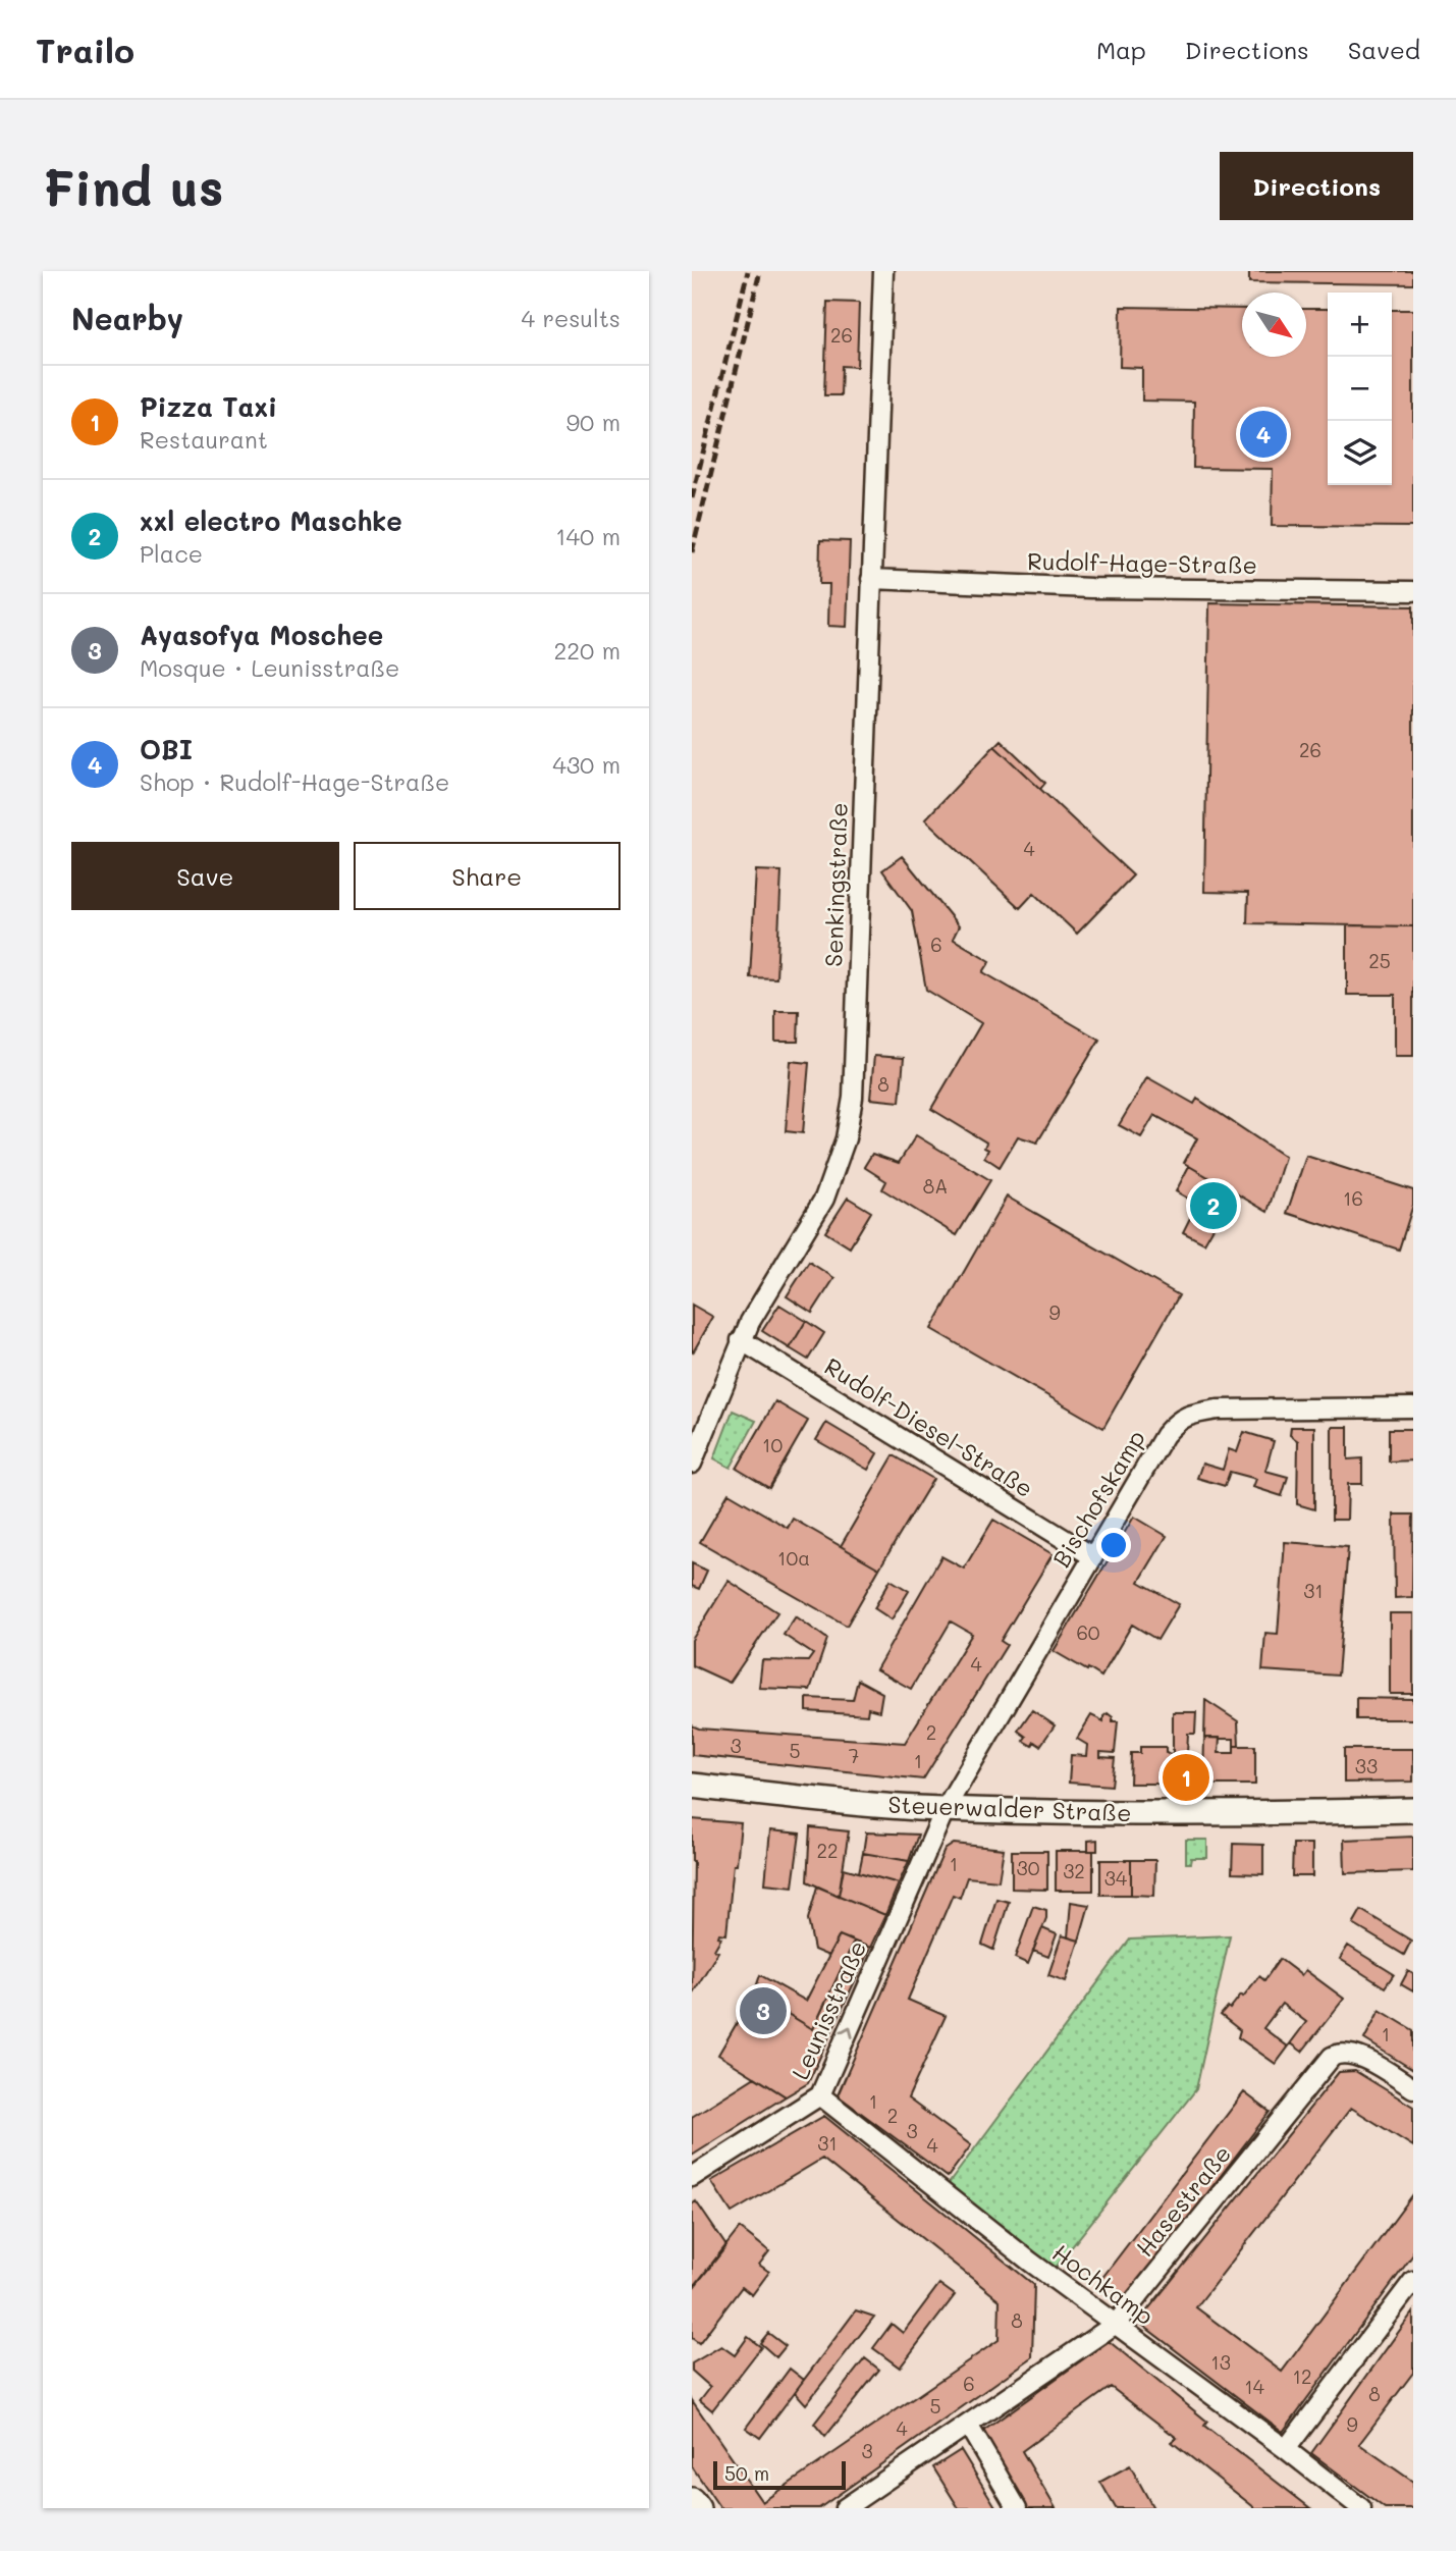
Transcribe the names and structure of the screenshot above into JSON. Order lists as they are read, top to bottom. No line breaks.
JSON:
{"streets":{"street":["Rudolf-Hage-Straße","Senkingstraße","Rudolf-Diesel-Straße","Bischofskamp","Steuerwalder Straße","Leunisstraße","Hasestraße","Hochkamp"]},"crossings":[["Rudolf-Hage-Straße","Senkingstraße"],["Senkingstraße","Rudolf-Diesel-Straße"],["Rudolf-Diesel-Straße","Bischofskamp"],["Bischofskamp","Steuerwalder Straße"],["Bischofskamp","Leunisstraße"],["Steuerwalder Straße","Leunisstraße"],["Leunisstraße","Hochkamp"],["Hasestraße","Hochkamp"]],"one_way":["Leunisstraße"],"house_numbers":["26","26","4","6","25","8","8A","16","9","10","10a","31","60","4","2","3","5","7","1","33","22","1","30","32","34","1","1","2","3","31","4","8","13","12","6","14","8","5","9","4","3"],"scale_bar":"50 m","north":"bottom right","page":{"header":"Trailo","nav":["Map","Directions","Saved"],"buttons":["Directions",["Save","Share"]],"title":"Find us","heading":["Nearby","4 results"],"map_buttons":["+","−"],"list":[{"mark":"1","name":"Pizza Taxi","note":"Restaurant","value":"90 m"},{"mark":"2","name":"xxl electro Maschke","note":"Place","value":"140 m"},{"mark":"3","name":"Ayasofya Moschee","note":"Mosque · Leunisstraße","value":"220 m"},{"mark":"4","name":"OBI","note":"Shop · Rudolf-Hage-Straße","value":"430 m"}],"pins":["4","2","1","3"],"scale":"50 m"}}
